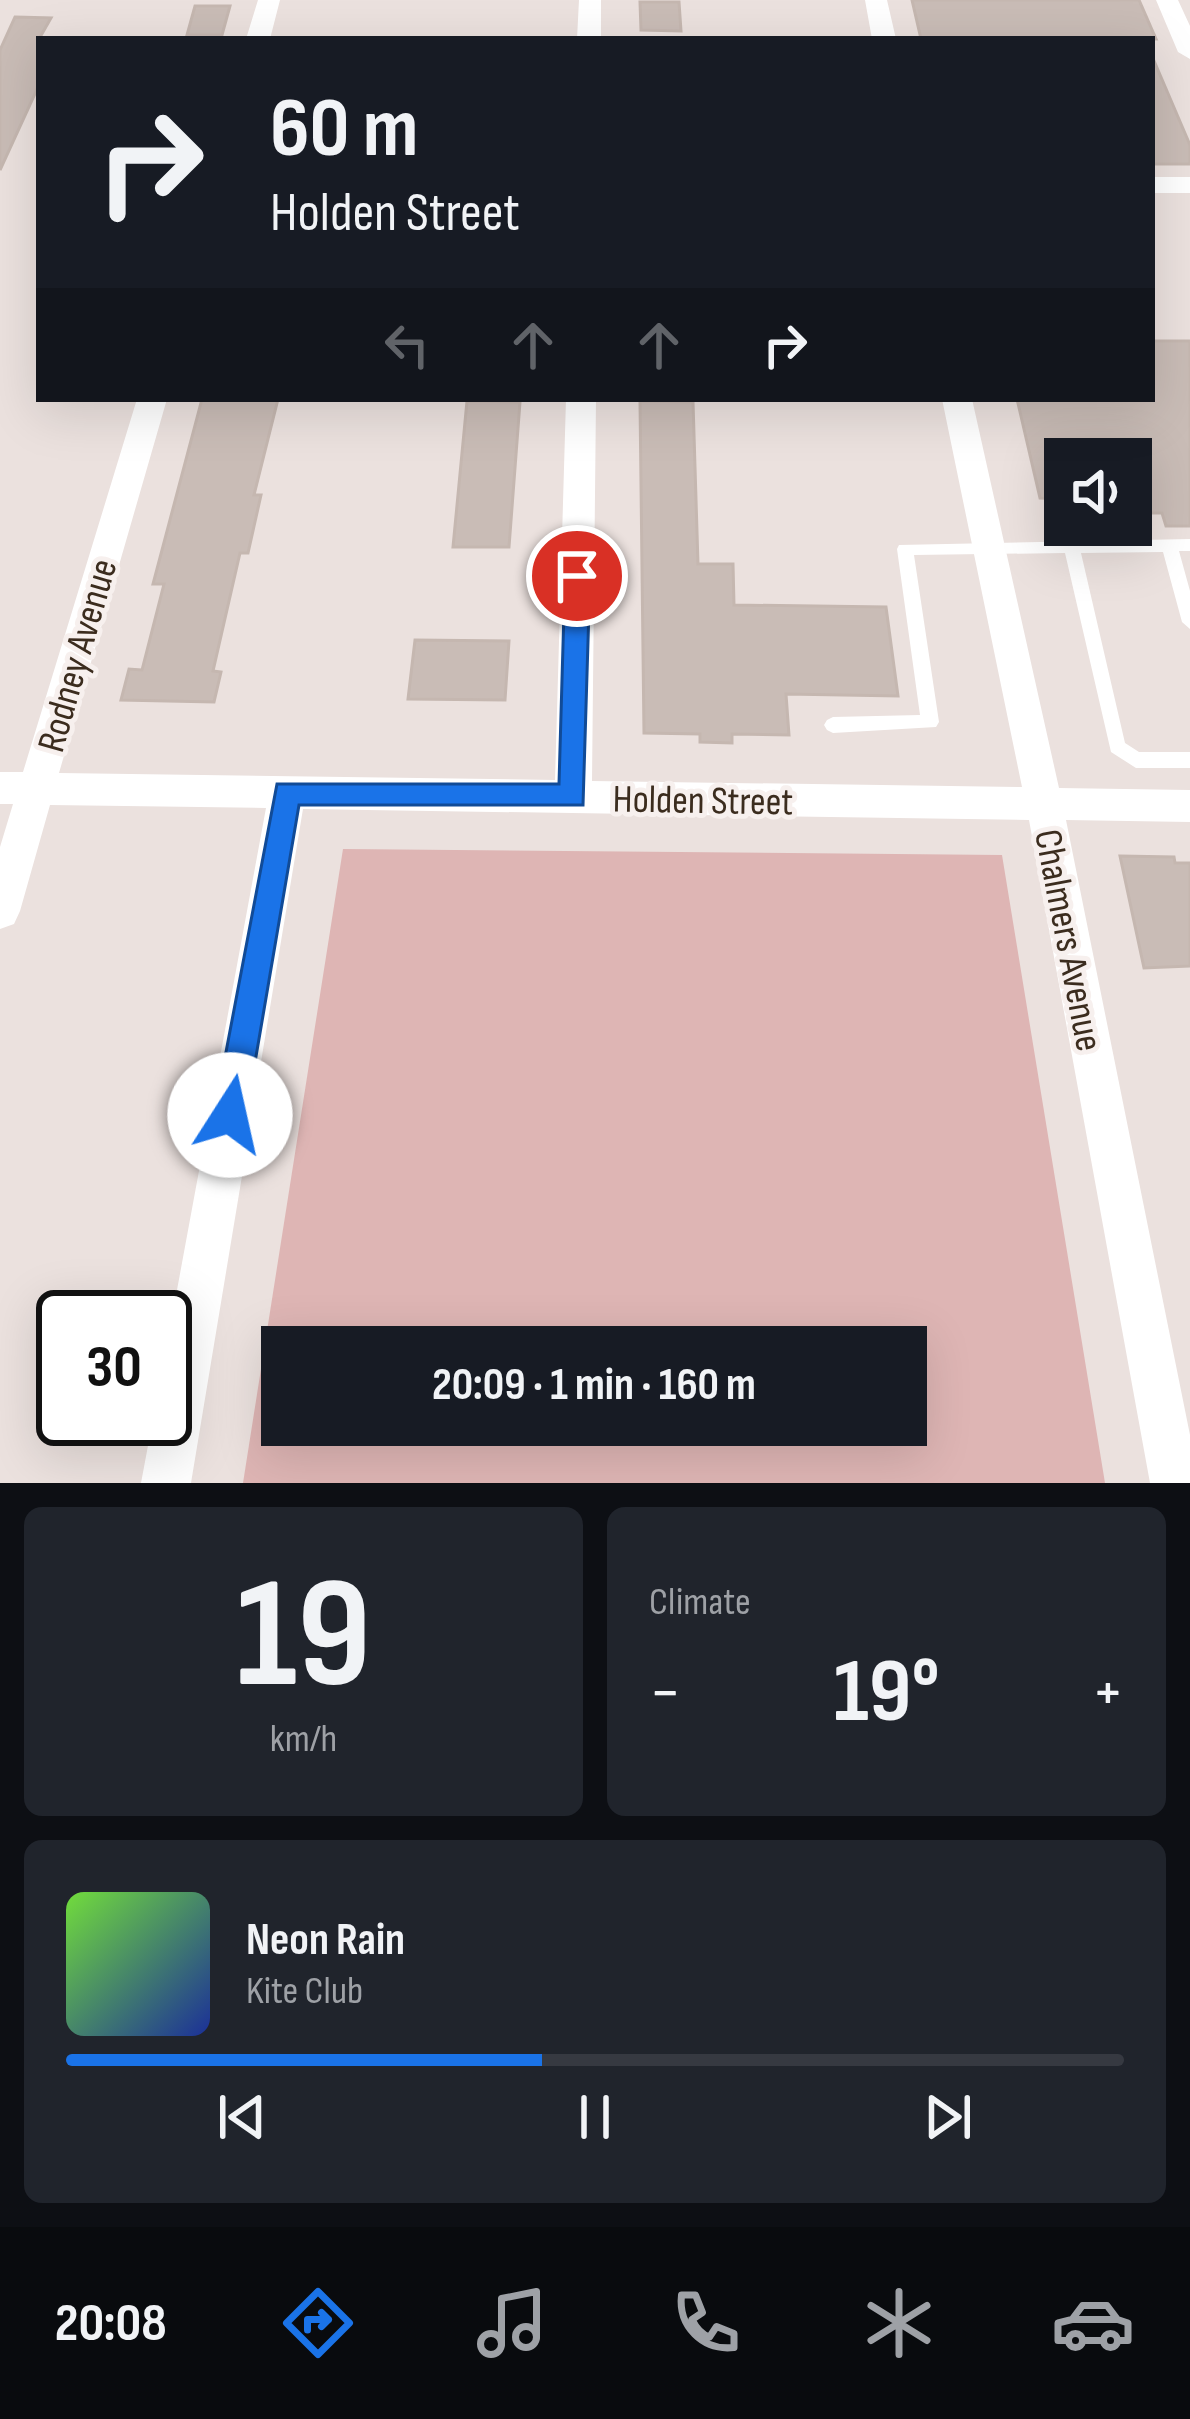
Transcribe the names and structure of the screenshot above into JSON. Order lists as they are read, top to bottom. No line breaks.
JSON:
{"streets":{"street":["Rodney Avenue","Holden Street","Chalmers Avenue"]},"crossings":[["Rodney Avenue","Holden Street"],["Holden Street","Chalmers Avenue"]],"page":{"turn":["60 m","Holden Street"],"limit":"30","trip":"20:09 · 1 min · 160 m","tile":[["19","km/h"],"Climate"],"heat":["−","19°","+"],"song":["Neon Rain","Kite Club"],"tabs":"20:08"}}
